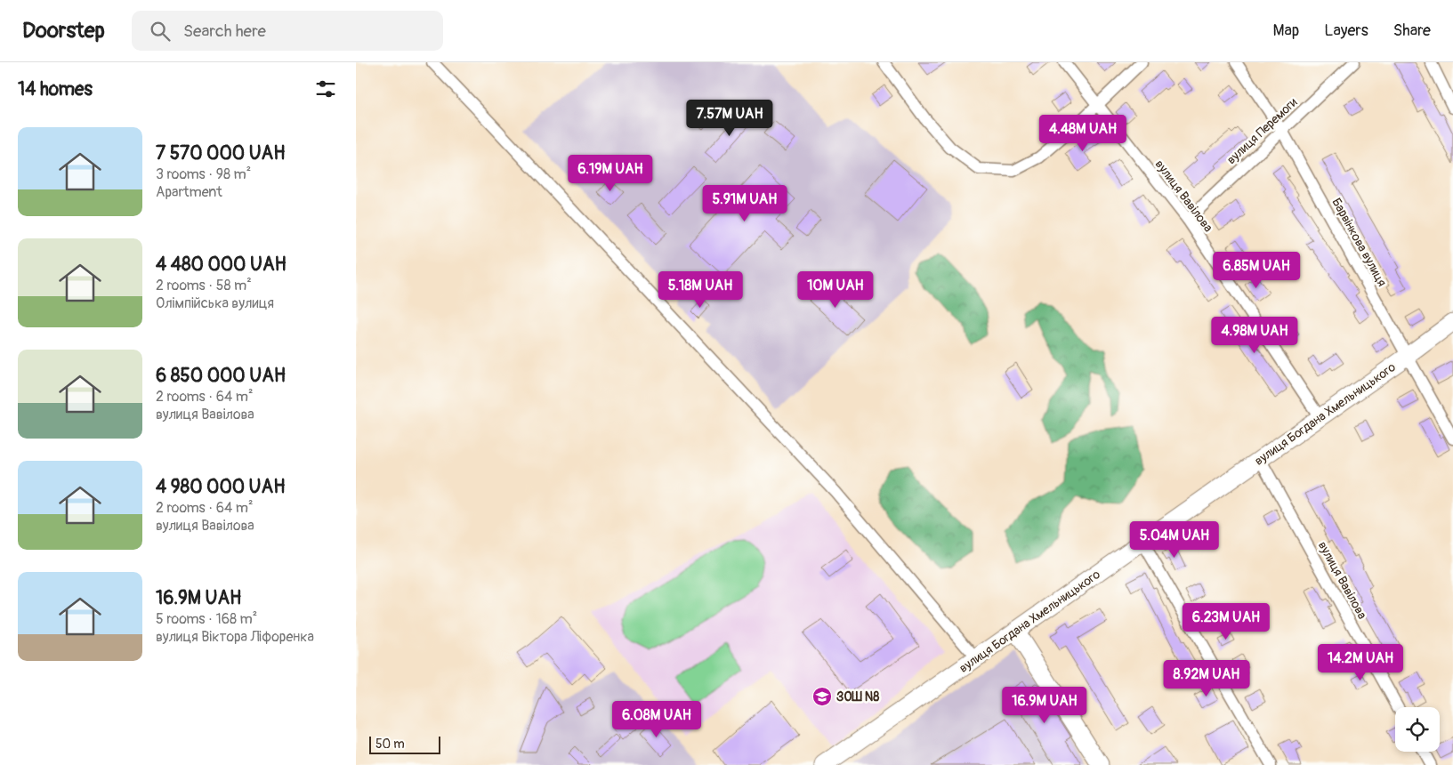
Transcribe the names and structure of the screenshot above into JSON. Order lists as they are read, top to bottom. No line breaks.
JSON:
{"streets":{"street":["вулиця Перемоги","вулиця Вавілова","Барвінкова вулиця","вулиця Богдана Хмельницького"]},"crossings":[["вулиця Перемоги","вулиця Вавілова"],["вулиця Перемоги","Барвінкова вулиця"],["вулиця Вавілова","вулиця Богдана Хмельницького"],["Барвінкова вулиця","вулиця Богдана Хмельницького"]],"places":{"school or university":["ЗОШ N8"]},"scale_bar":"50 m","page":{"header":"Doorstep","search":"Search here","nav":["Map","Layers","Share"],"heading":"14 homes","price":["7.57M UAH","4.48M UAH","6.19M UAH","5.91M UAH","6.85M UAH","5.18M UAH","10M UAH","4.98M UAH","5.04M UAH","6.23M UAH","14.2M UAH","8.92M UAH","16.9M UAH","6.08M UAH"],"list":[{"name":"7 570 000 UAH","note":"3 rooms · 98 m² · Apartment"},{"name":"4 480 000 UAH","note":"2 rooms · 58 m² · Олімпійська вулиця"},{"name":"6 850 000 UAH","note":"2 rooms · 64 m² · вулиця Вавілова"},{"name":"4 980 000 UAH","note":"2 rooms · 64 m² · вулиця Вавілова"},{"name":"16.9M UAH","note":"5 rooms · 168 m² · вулиця Віктора Ліфоренка"}],"scale":"50 m"}}
